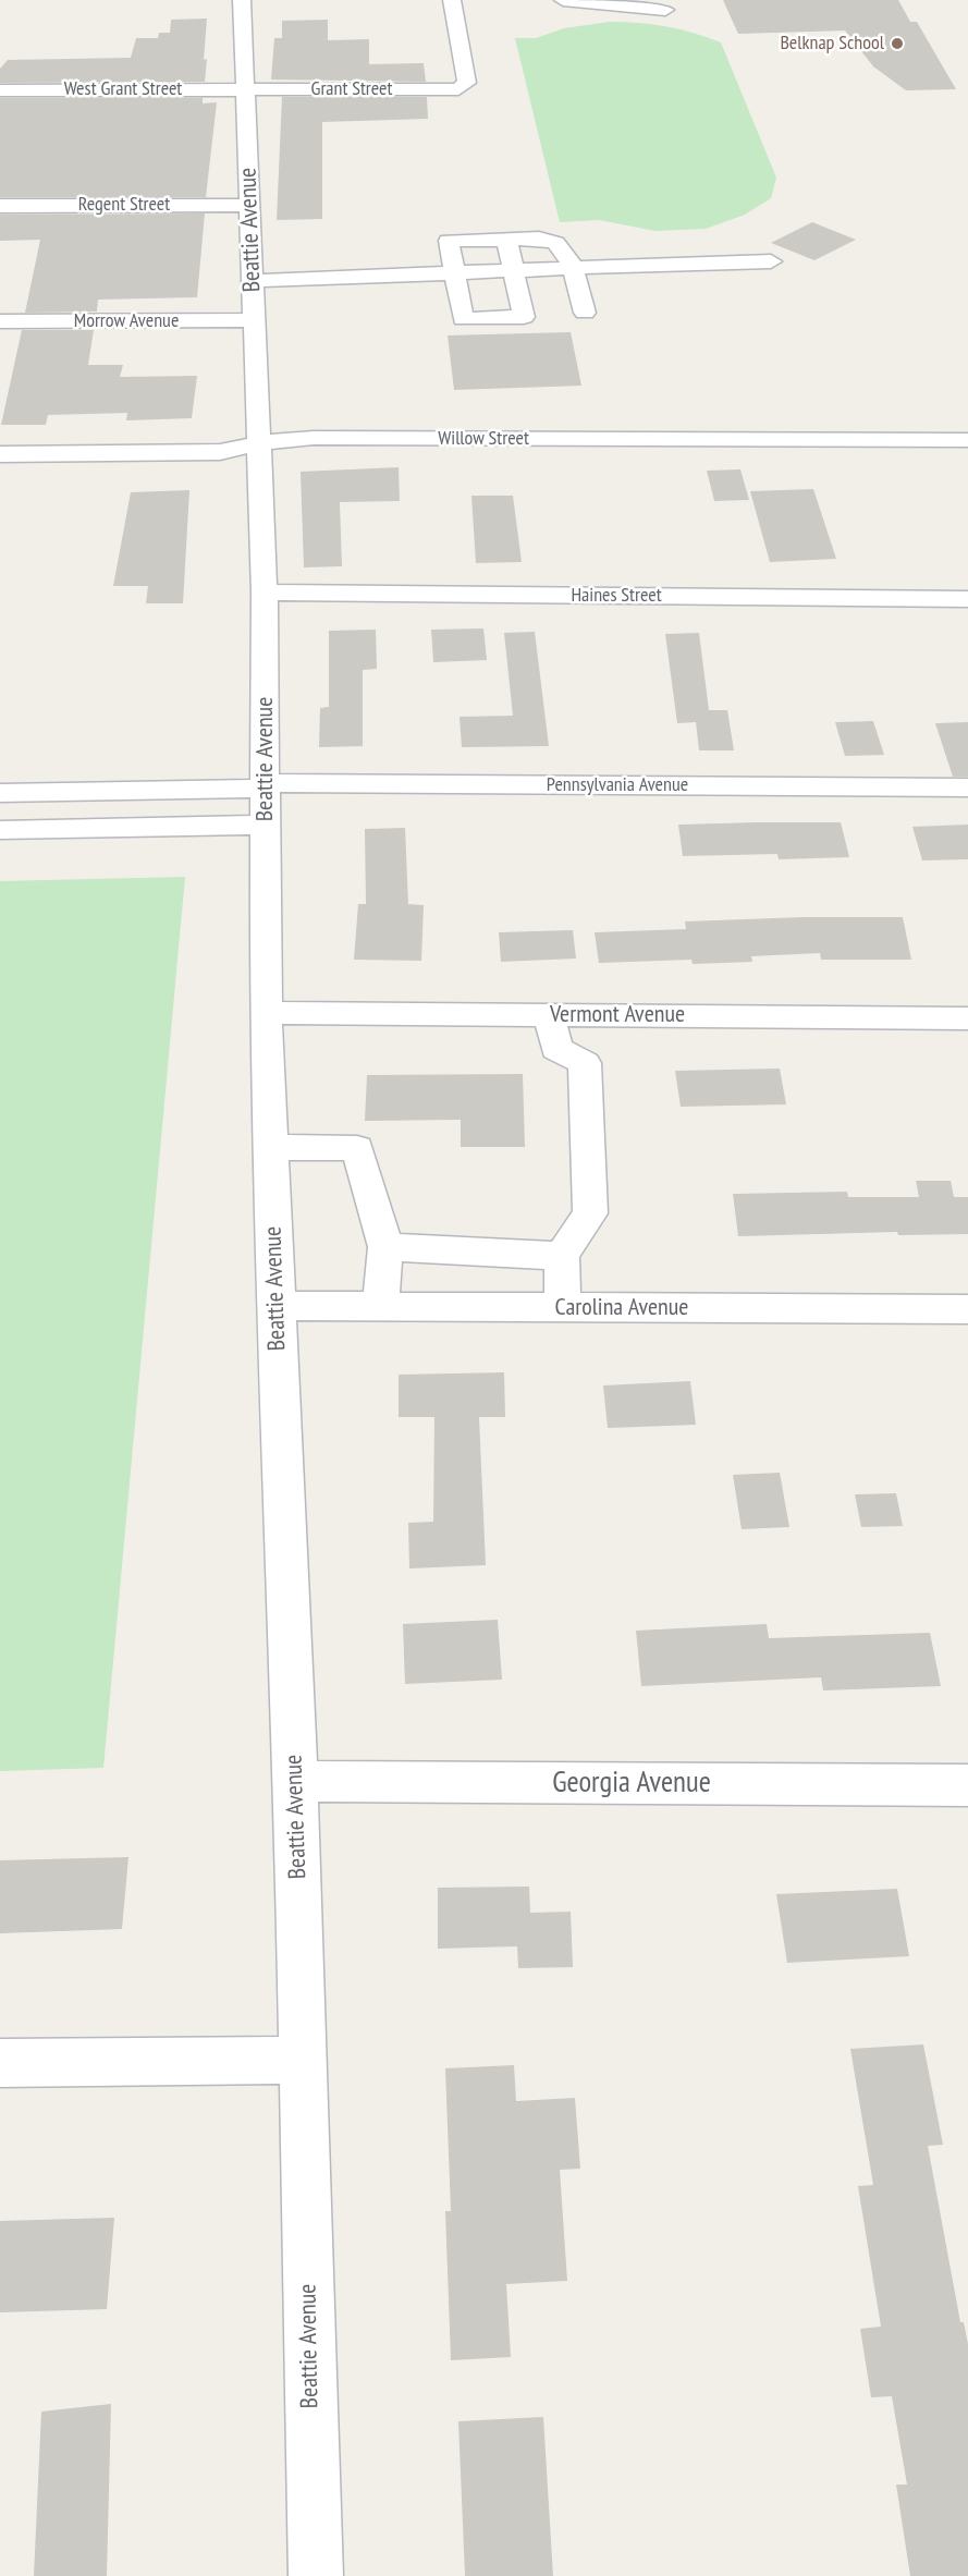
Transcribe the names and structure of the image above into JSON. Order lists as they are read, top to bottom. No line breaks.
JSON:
{"streets":{"street":["West Grant Street","Grant Street","Regent Street","Beattie Avenue","Morrow Avenue","Willow Street","Haines Street","Pennsylvania Avenue","Vermont Avenue","Carolina Avenue","Georgia Avenue"]},"crossings":[["West Grant Street","Grant Street"],["West Grant Street","Beattie Avenue"],["Grant Street","Beattie Avenue"],["Regent Street","Beattie Avenue"],["Beattie Avenue","Morrow Avenue"],["Beattie Avenue","Willow Street"],["Beattie Avenue","Haines Street"],["Beattie Avenue","Pennsylvania Avenue"],["Beattie Avenue","Vermont Avenue"],["Beattie Avenue","Carolina Avenue"],["Beattie Avenue","Georgia Avenue"]],"places":["Belknap School"]}
